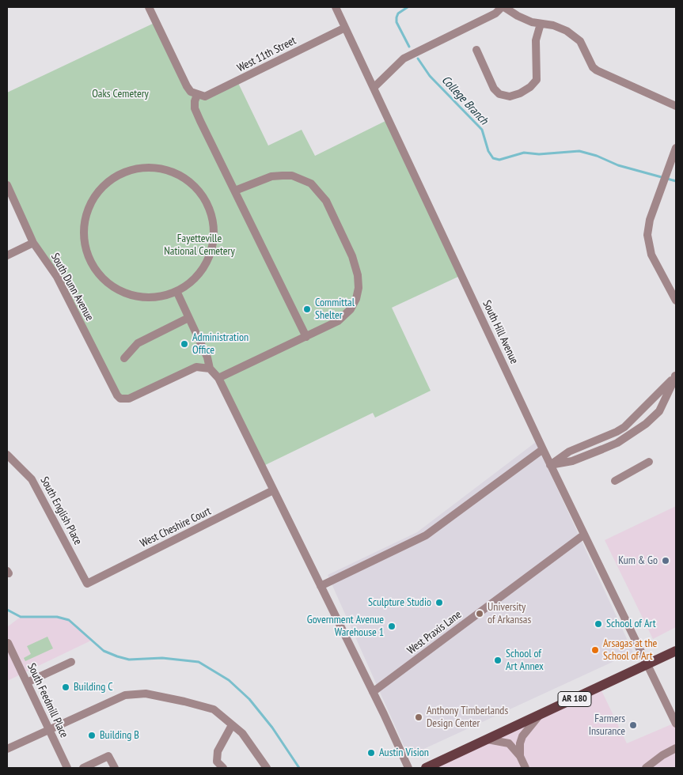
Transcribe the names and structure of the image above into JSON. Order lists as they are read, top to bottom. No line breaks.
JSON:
{"streets":{"main road":["AR 180"],"street":["West 11th Street","South Dunn Avenue","South Hill Avenue","South English Place","West Cheshire Court","West Praxis Lane","South Feedmill Place"]},"crossings":[["West 11th Street","South Hill Avenue"],["South Hill Avenue","West Praxis Lane"],["South Hill Avenue","AR 180"],["South English Place","West Cheshire Court"]],"water":["College Branch"],"parks":["Oaks Cemetery","Fayetteville National Cemetery"],"places":["Committal Shelter","Administration Office","Kum & Go","Sculpture Studio","University of Arkansas","School of Art","Government Avenue Warehouse 1","Arsagas at the School of Art","School of Art Annex","Building C","Anthony Timberlands Design Center","Farmers Insurance","Building B","Austin Vision"]}
